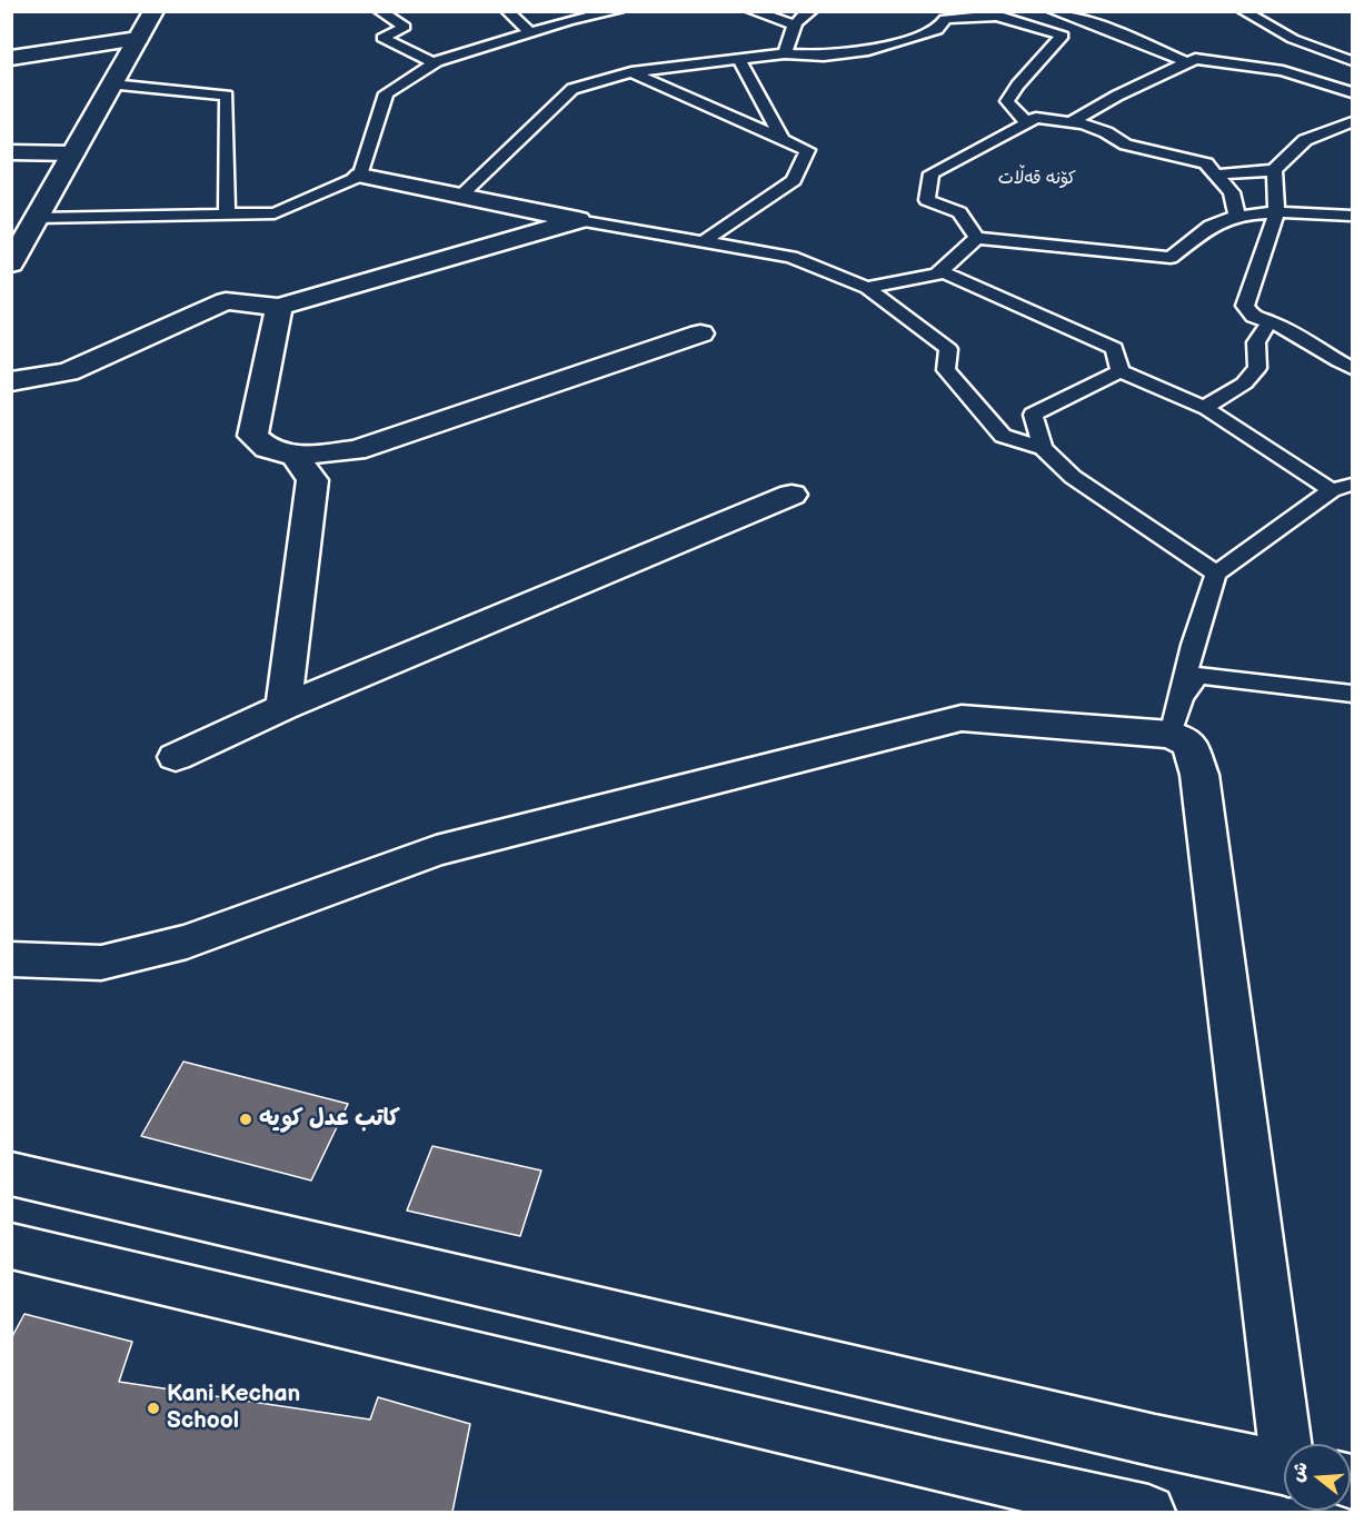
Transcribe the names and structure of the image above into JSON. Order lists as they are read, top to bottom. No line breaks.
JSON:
{"districts":["کۆنە قەڵات"],"places":["كاتب عدل كويه","Kani Kechan School"],"north":"left"}
